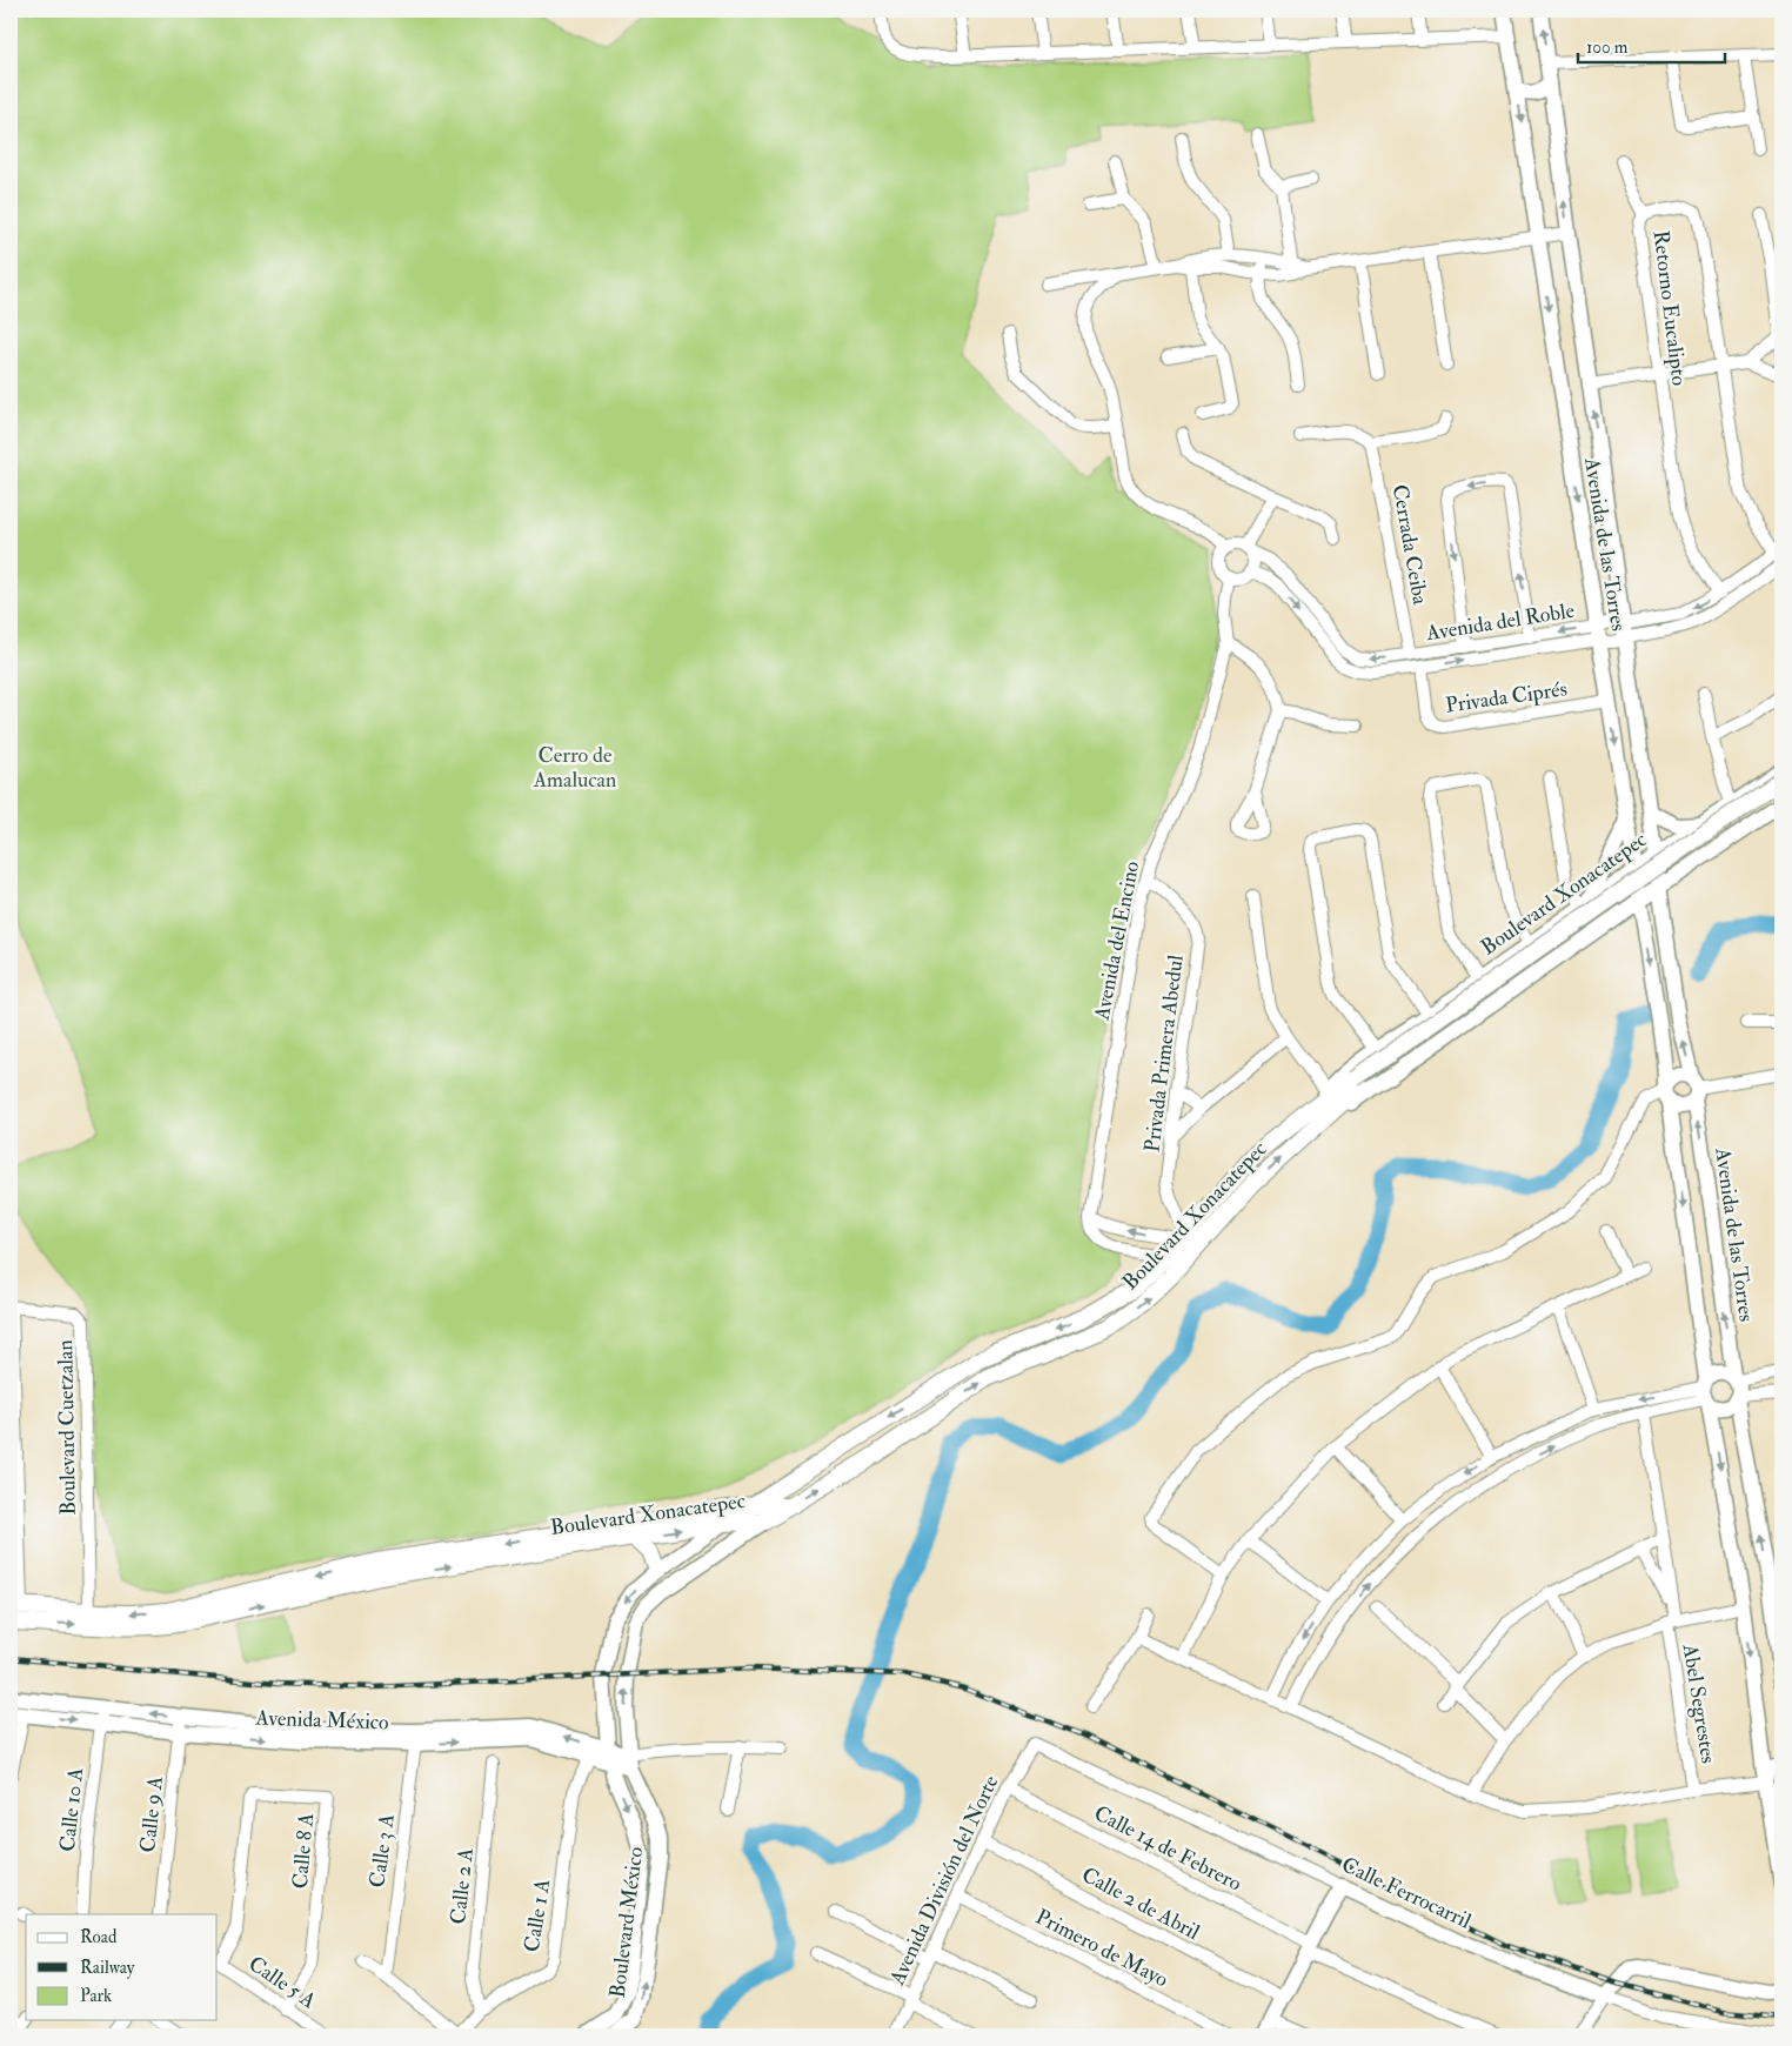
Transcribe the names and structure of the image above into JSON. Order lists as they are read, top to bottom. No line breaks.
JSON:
{"streets":{"main road":["Boulevard Xonacatepec","Boulevard México"],"street":["Retorno Eucalipto","Cerrada Ceiba","Avenida de las Torres","Avenida del Roble","Privada Ciprés","Avenida del Encino","Privada Primera Abedul","Boulevard Cuetzalan","Abel Segrestes","Avenida México","Calle 10 A","Calle 9 A","Calle 14 de Febrero","Calle 8 A","Calle 3 A","Avenida División del Norte","Calle 2 A","Calle Ferrocarril","Calle 2 de Abril","Calle 1 A","Primero de Mayo","Calle 5 A"]},"crossings":[["Retorno Eucalipto","Avenida del Roble"],["Cerrada Ceiba","Avenida del Roble"],["Avenida de las Torres","Avenida del Roble"],["Avenida de las Torres","Privada Ciprés"],["Avenida de las Torres","Boulevard Xonacatepec"],["Avenida del Roble","Privada Ciprés"],["Avenida del Roble","Avenida del Encino"],["Boulevard Xonacatepec","Privada Primera Abedul"],["Boulevard Xonacatepec","Boulevard Cuetzalan"],["Boulevard Xonacatepec","Boulevard México"],["Avenida del Encino","Privada Primera Abedul"],["Avenida México","Calle 10 A"],["Avenida México","Calle 9 A"],["Avenida México","Calle 3 A"],["Avenida México","Calle 1 A"],["Avenida México","Boulevard México"],["Calle 14 de Febrero","Avenida División del Norte"],["Calle 8 A","Calle 5 A"],["Avenida División del Norte","Calle Ferrocarril"],["Avenida División del Norte","Calle 2 de Abril"],["Avenida División del Norte","Primero de Mayo"],["Calle 2 A","Calle 1 A"],["Calle 1 A","Boulevard México"]],"parks":["Cerro de Amalucan"],"legend":["Road","Railway","Park"],"scale_bar":"100 m"}
